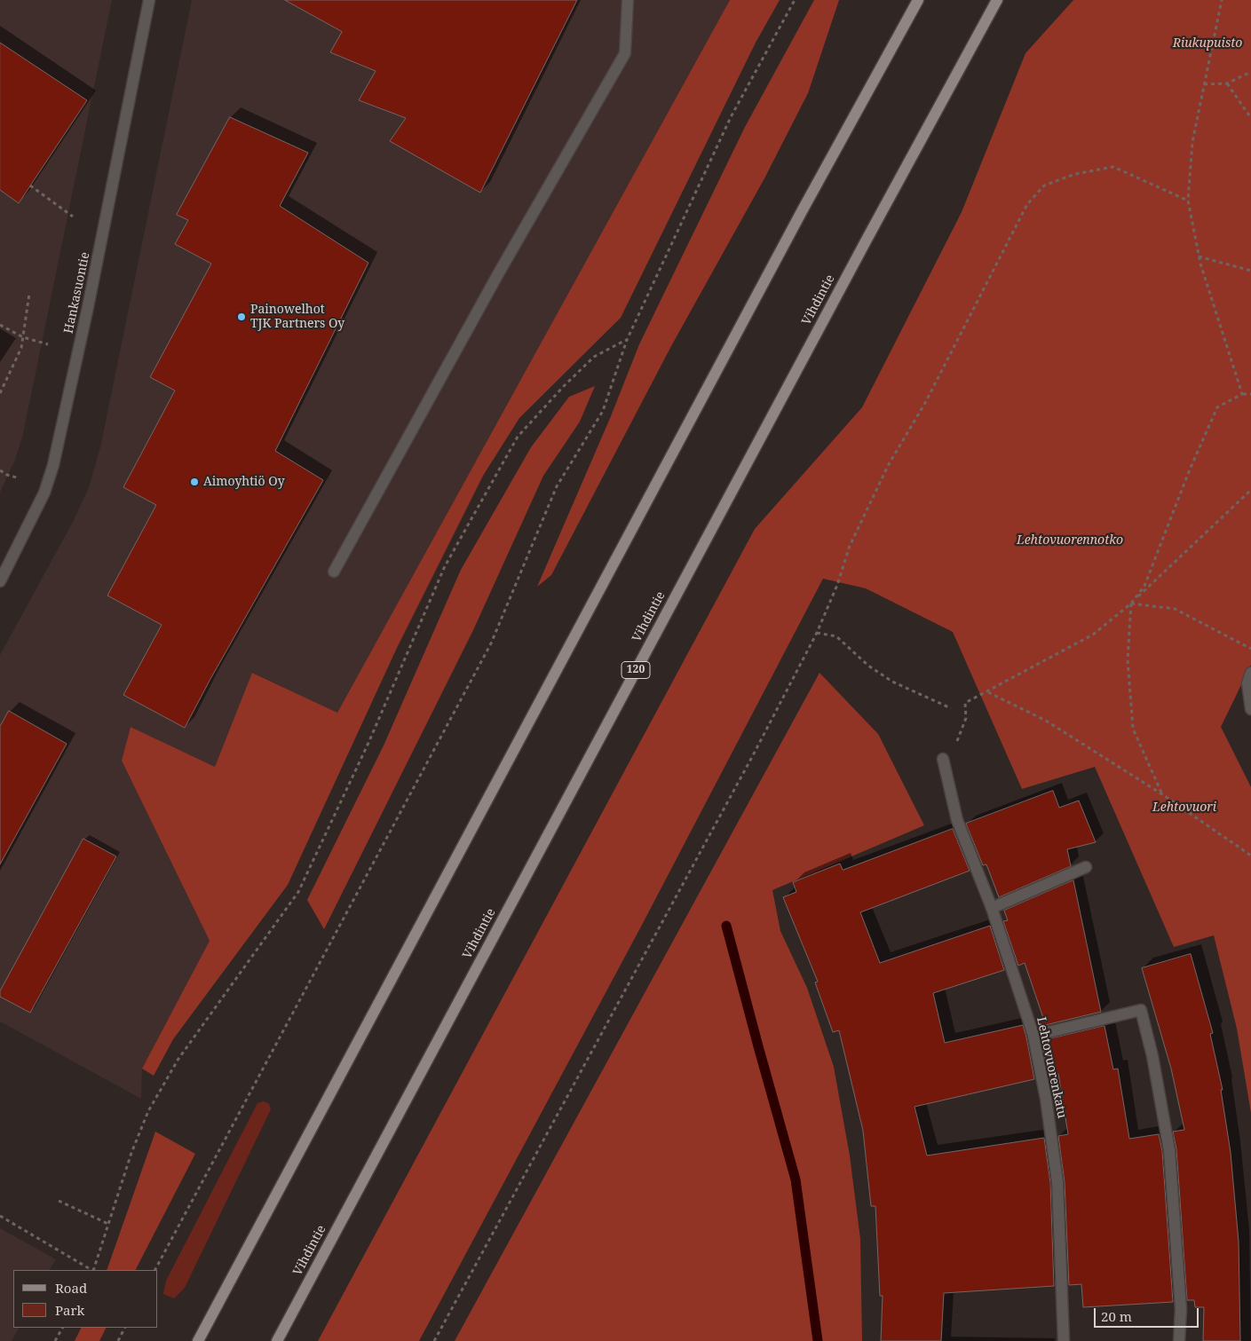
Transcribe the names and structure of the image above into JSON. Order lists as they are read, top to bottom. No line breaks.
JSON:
{"streets":{"main road":["Vihdintie","120"],"street":["Hankasuontie","Lehtovuorenkatu"]},"parks":["Riukupuisto","Lehtovuorennotko","Lehtovuori"],"places":["Painowelhot TJK Partners Oy","Aimoyhtiö Oy"],"legend":["Road","Park"],"scale_bar":"20 m"}
